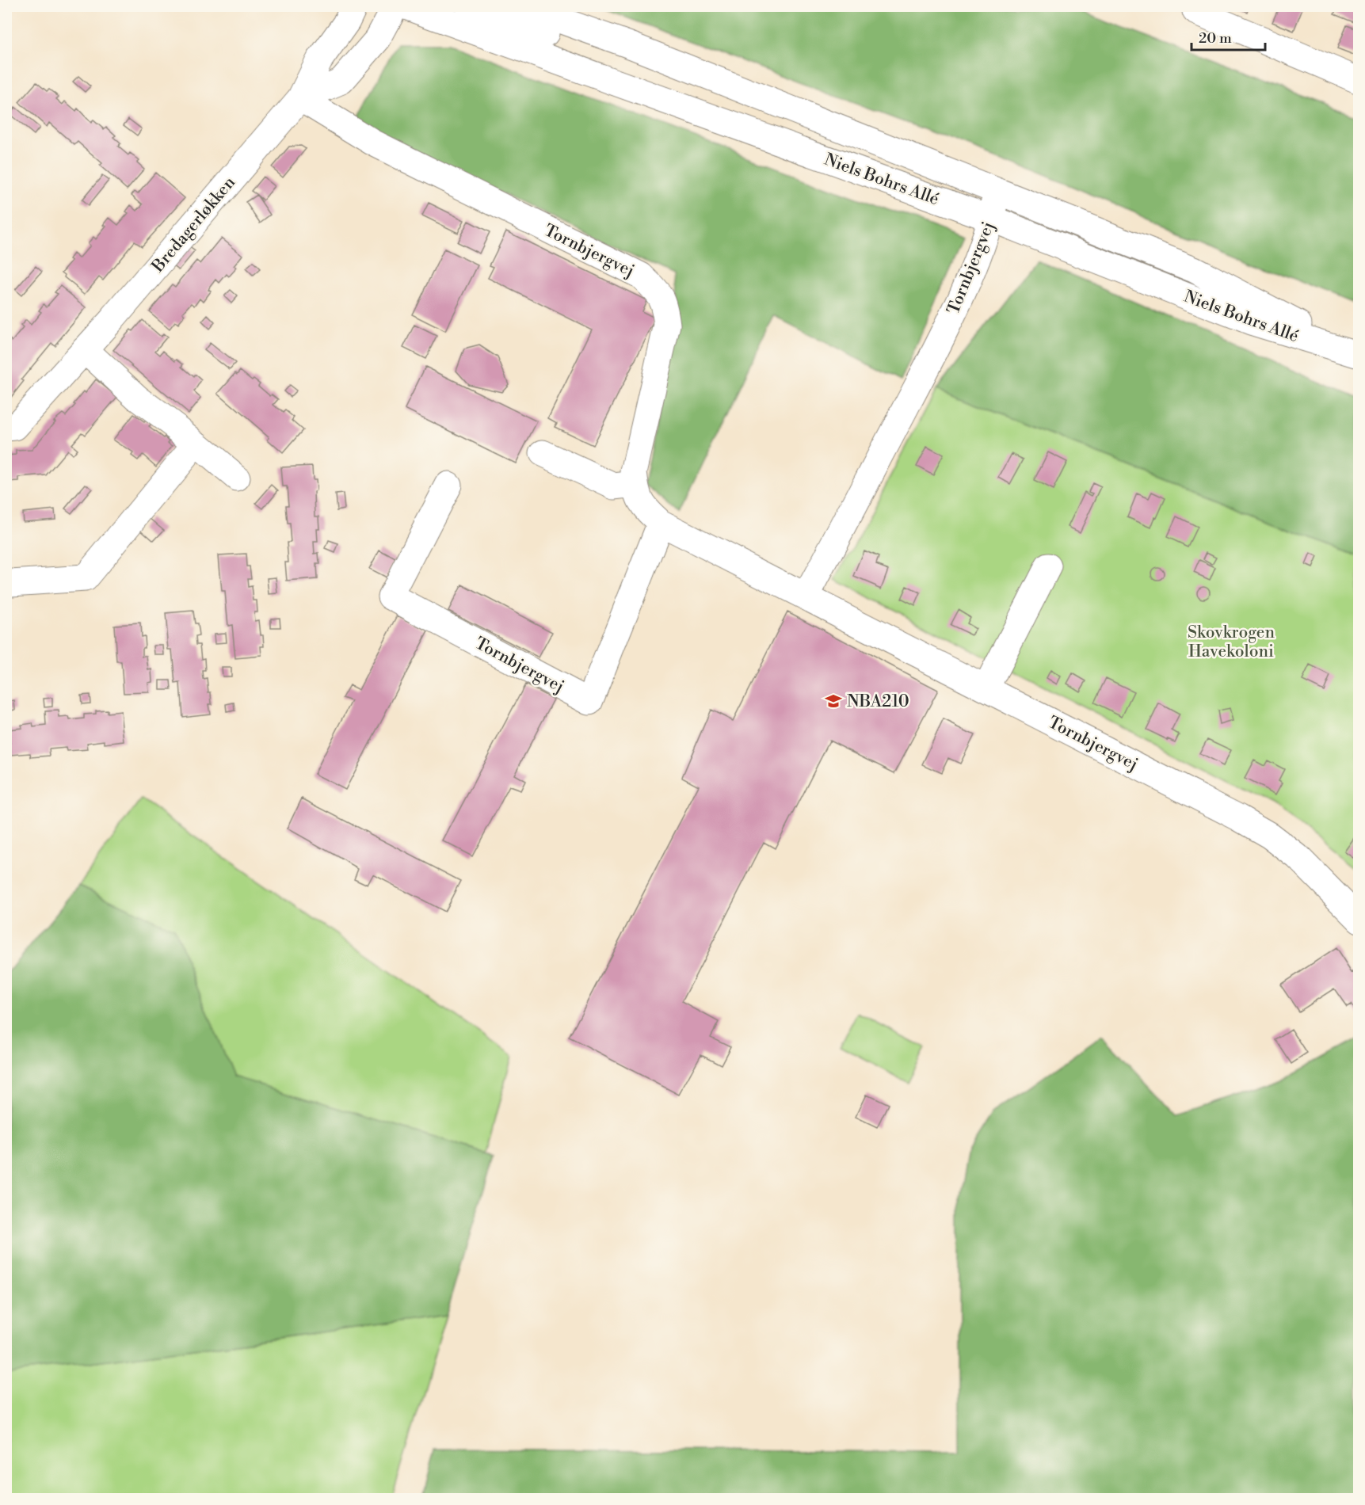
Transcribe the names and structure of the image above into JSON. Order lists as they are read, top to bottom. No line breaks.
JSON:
{"streets":{"street":["Niels Bohrs Allé","Bredagerløkken","Tornbjergvej"]},"crossings":[["Niels Bohrs Allé","Tornbjergvej"],["Bredagerløkken","Tornbjergvej"]],"parks":["Skovkrogen Havekoloni"],"places":{"school or university":["NBA210"]},"scale_bar":"20 m"}
